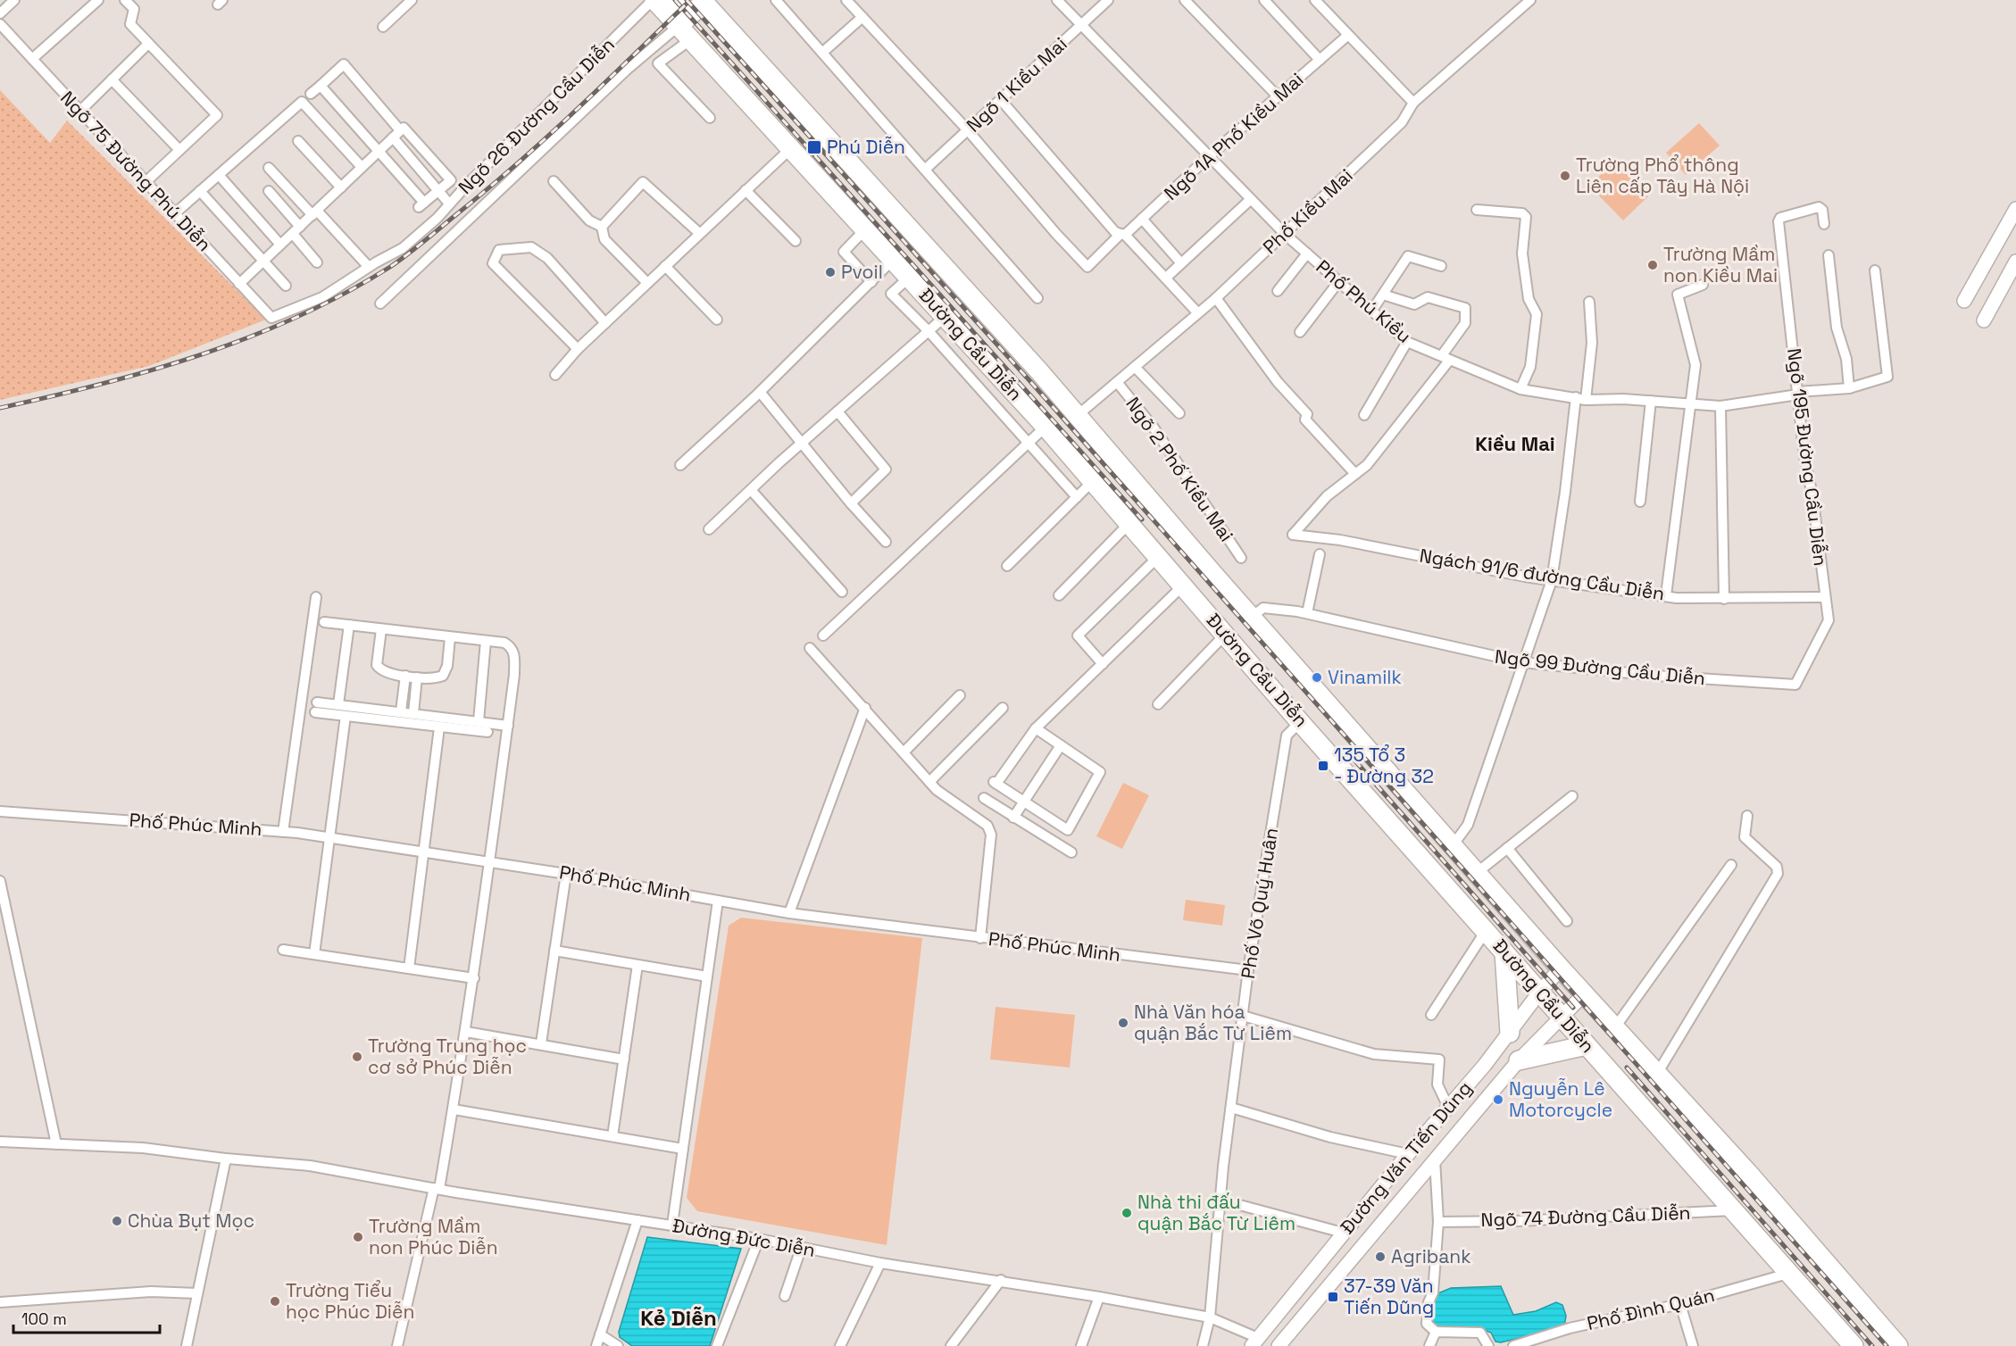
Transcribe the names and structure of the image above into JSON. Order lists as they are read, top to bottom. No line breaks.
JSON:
{"streets":{"highway":["Đường Cầu Diễn"],"main road":["Đường Văn Tiến Dũng"],"street":["Ngõ 1 Kiều Mai","Ngõ 26 Đường Cầu Diễn","Ngõ 1A Phố Kiều Mai","Ngõ 75 Đường Phú Diễn","Phố Kiều Mai","Phố Phú Kiều","Ngõ 195 Đường Cầu Diễn","Ngõ 2 Phố Kiều Mai","Ngách 91/6 đường Cầu Diễn","Ngõ 99 Đường Cầu Diễn","Phố Phúc Minh","Phố Võ Quý Huân","Ngõ 74 Đường Cầu Diễn","Đường Đức Diễn","Phố Đình Quán"]},"crossings":[["Ngõ 1 Kiều Mai","Ngõ 1A Phố Kiều Mai"],["Ngõ 1 Kiều Mai","Phố Phú Kiều"],["Ngõ 26 Đường Cầu Diễn","Đường Cầu Diễn"],["Ngõ 1A Phố Kiều Mai","Phố Phú Kiều"],["Phố Kiều Mai","Phố Phú Kiều"],["Phố Kiều Mai","Đường Cầu Diễn"],["Phố Kiều Mai","Ngõ 2 Phố Kiều Mai"],["Phố Phú Kiều","Ngõ 195 Đường Cầu Diễn"],["Đường Cầu Diễn","Ngõ 99 Đường Cầu Diễn"],["Đường Cầu Diễn","Phố Võ Quý Huân"],["Đường Cầu Diễn","Đường Văn Tiến Dũng"],["Đường Cầu Diễn","Ngõ 74 Đường Cầu Diễn"],["Đường Cầu Diễn","Phố Đình Quán"],["Ngõ 195 Đường Cầu Diễn","Ngách 91/6 đường Cầu Diễn"],["Ngõ 195 Đường Cầu Diễn","Ngõ 99 Đường Cầu Diễn"],["Phố Phúc Minh","Phố Võ Quý Huân"],["Phố Võ Quý Huân","Đường Đức Diễn"],["Đường Văn Tiến Dũng","Đường Đức Diễn"]],"districts":["Kiều Mai","Kẻ Diễn"],"places":{"transit":["Phú Diễn","135 Tổ 3 - Đường 32","37-39 Văn Tiến Dũng"],"other":["Trường Phổ thông Liên cấp Tây Hà Nội","Trường Mầm non Kiều Mai","Pvoil","Vinamilk","Nhà Văn hóa quận Bắc Từ Liêm","Trường Trung học cơ sở Phúc Diễn","Nguyễn Lê Motorcycle","Nhà thi đấu quận Bắc Từ Liêm","Chùa Bụt Mọc","Trường Mầm non Phúc Diễn","Agribank","Trường Tiểu học Phúc Diễn"]},"scale_bar":"100 m"}
